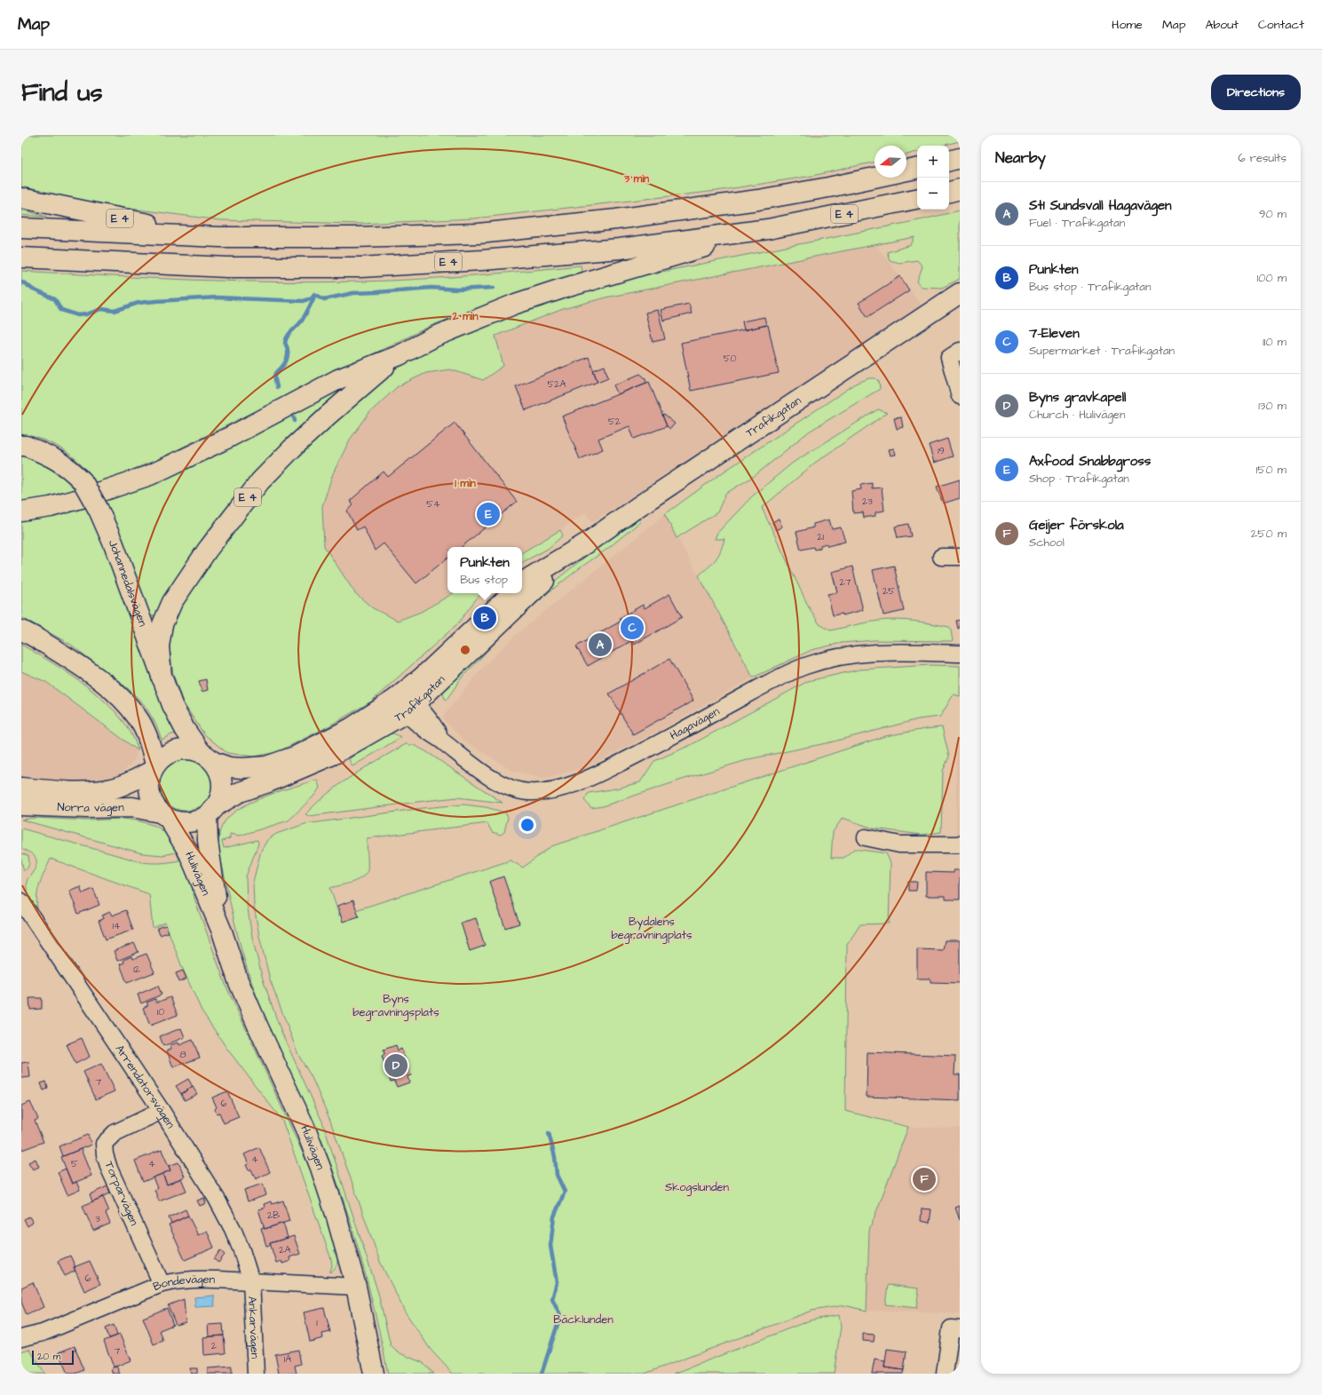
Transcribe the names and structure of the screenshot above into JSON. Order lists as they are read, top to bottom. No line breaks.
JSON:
{"streets":{"main road":["E 4","Trafikgatan","Johannedalsvägen","Norra vägen","Hulivägen"],"street":["Hagavägen","Arrendatorsvägen","Torparvägen","Bondevägen","Ankarvägen"]},"crossings":[["E 4","Johannedalsvägen"],["Trafikgatan","Johannedalsvägen"],["Trafikgatan","Hagavägen"],["Trafikgatan","Norra vägen"],["Trafikgatan","Hulivägen"],["Johannedalsvägen","Norra vägen"],["Johannedalsvägen","Hulivägen"],["Norra vägen","Hulivägen"],["Hulivägen","Bondevägen"],["Arrendatorsvägen","Torparvägen"],["Arrendatorsvägen","Bondevägen"],["Arrendatorsvägen","Ankarvägen"],["Torparvägen","Bondevägen"],["Bondevägen","Ankarvägen"]],"parks":["Bydalens begravningplats","Byns begravningsplats","Skogslunden","Bäcklunden"],"house_numbers":["50","52A","52","19","23","54","21","27","25","14","12","10","8","7","6","4","5","4","2B","3","2A","6","1","2","7","1A"],"scale_bar":"20 m","north":"left","page":{"header":"Map","nav":["Home","Map","About","Contact"],"buttons":"Directions","title":"Find us","heading":["Nearby","6 results"],"map_buttons":["+","−"],"list":[{"mark":"A","name":"St1 Sundsvall Hagavägen","note":"Fuel · Trafikgatan","value":"90 m"},{"mark":"B","name":"Punkten","note":"Bus stop · Trafikgatan","value":"100 m"},{"mark":"C","name":"7-Eleven","note":"Supermarket · Trafikgatan","value":"110 m"},{"mark":"D","name":"Byns gravkapell","note":"Church · Hulivägen","value":"130 m"},{"mark":"E","name":"Axfood Snabbgross","note":"Shop · Trafikgatan","value":"150 m"},{"mark":"F","name":"Geijer förskola","note":"School","value":"250 m"}],"pins":["E","B","C","A","D","F"],"popup":["Punkten","Bus stop"],"scale":"20 m"},"rings":["3 min","2 min","1 min"]}
